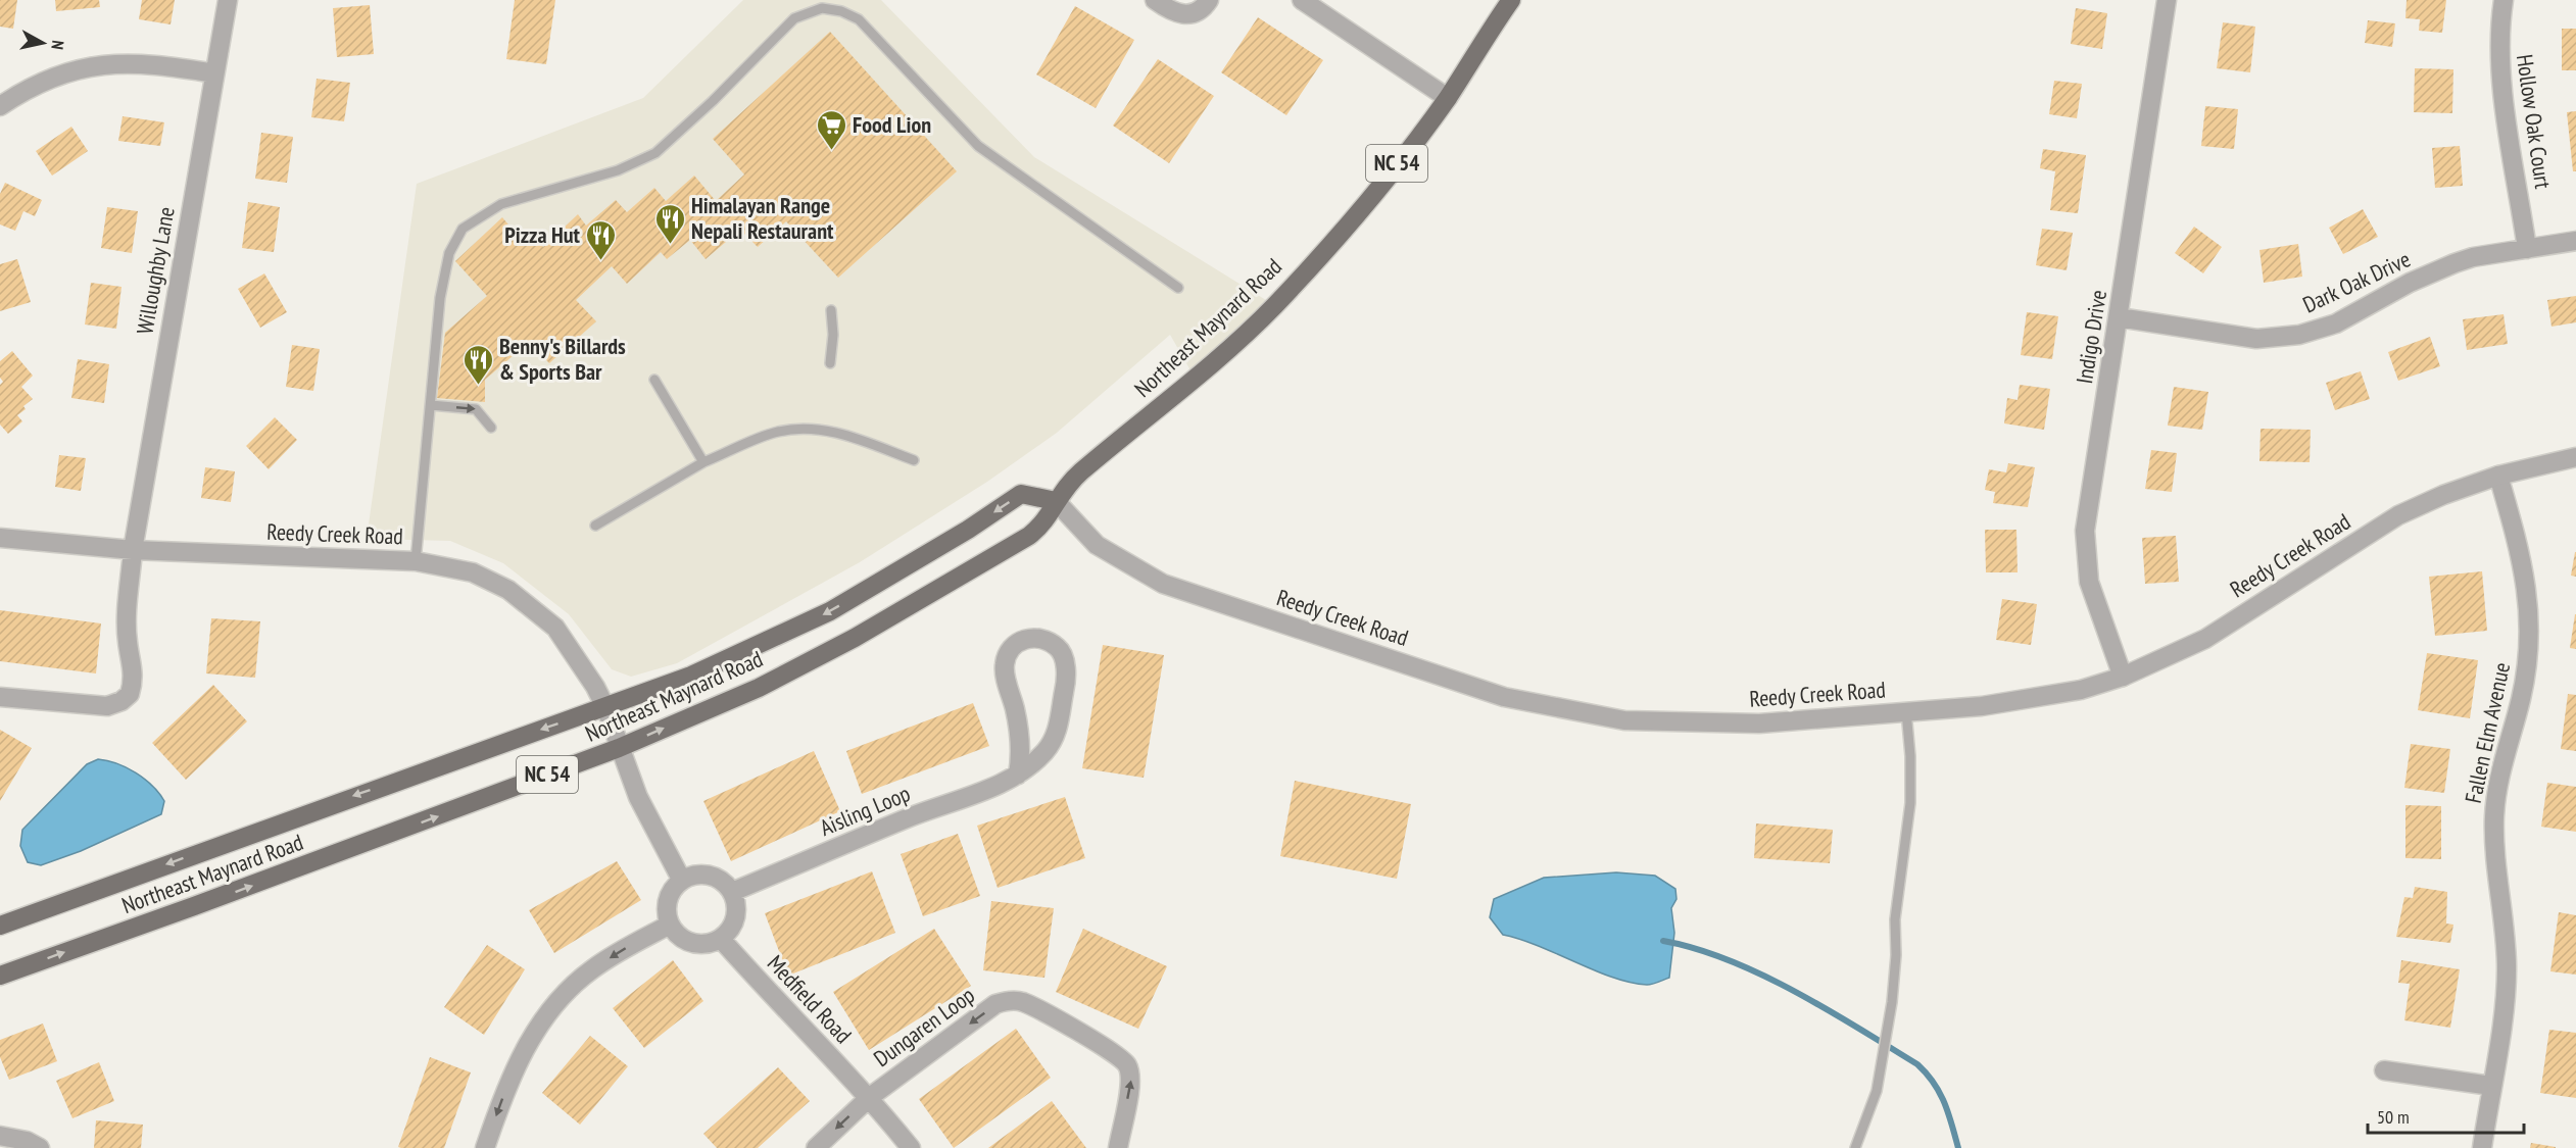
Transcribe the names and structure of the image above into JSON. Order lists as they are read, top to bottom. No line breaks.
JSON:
{"streets":{"main road":["NC 54","Northeast Maynard Road"],"street":["Hollow Oak Court","Willoughby Lane","Dark Oak Drive","Indigo Drive","Reedy Creek Road","Fallen Elm Avenue","Aisling Loop","Medfield Road","Dungaren Loop"]},"crossings":[["Hollow Oak Court","Dark Oak Drive"],["Willoughby Lane","Reedy Creek Road"],["Dark Oak Drive","Indigo Drive"],["Northeast Maynard Road","Reedy Creek Road"],["Indigo Drive","Reedy Creek Road"],["Reedy Creek Road","Fallen Elm Avenue"],["Aisling Loop","Medfield Road"],["Medfield Road","Dungaren Loop"]],"places":{"supermarket":["Food Lion"],"restaurant":["Himalayan Range Nepali Restaurant","Pizza Hut","Benny's Billards & Sports Bar"]},"scale_bar":"50 m","north":"right"}
